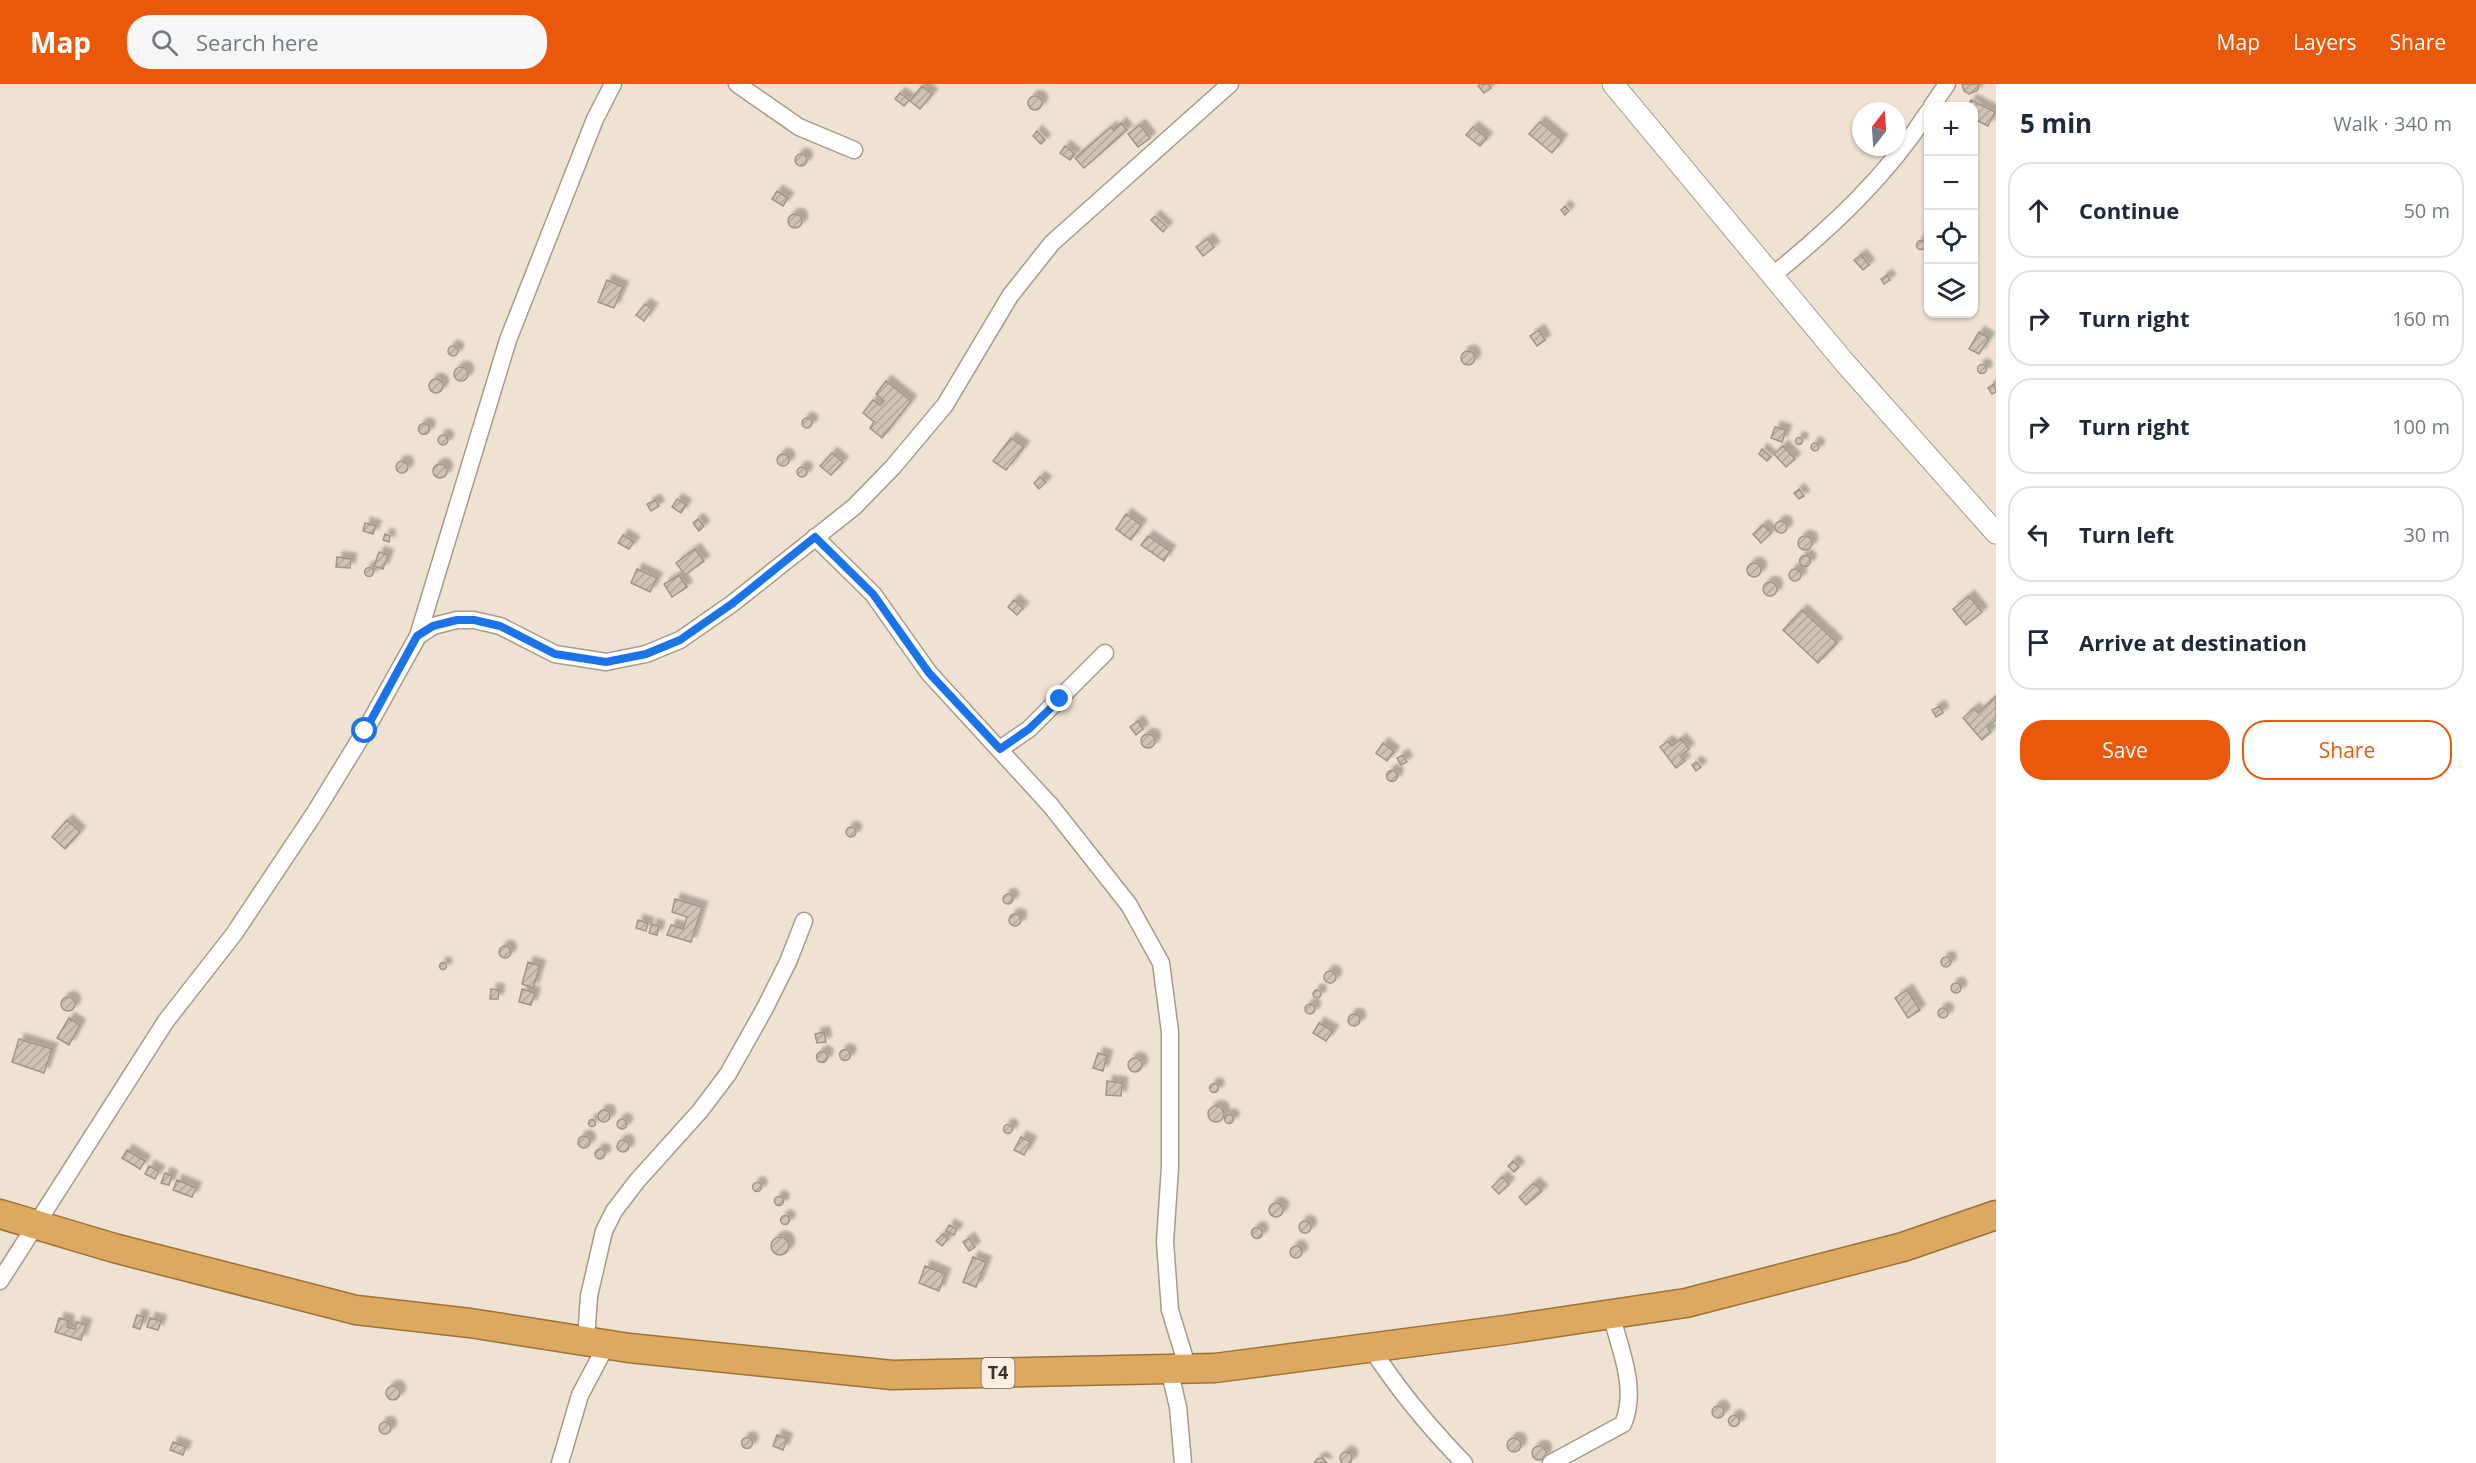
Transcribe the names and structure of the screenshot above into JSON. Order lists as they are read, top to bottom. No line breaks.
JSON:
{"streets":{"highway":["T4"]},"north":"top","page":{"header":"Map","search":"Search here","nav":["Map","Layers","Share"],"heading":["5 min","Walk · 340 m"],"map_buttons":["+","−"],"list":[["Continue","50 m"],["Turn right","160 m"],["Turn right","100 m"],["Turn left","30 m"],"Arrive at destination"],"buttons":["Save","Share"]}}
